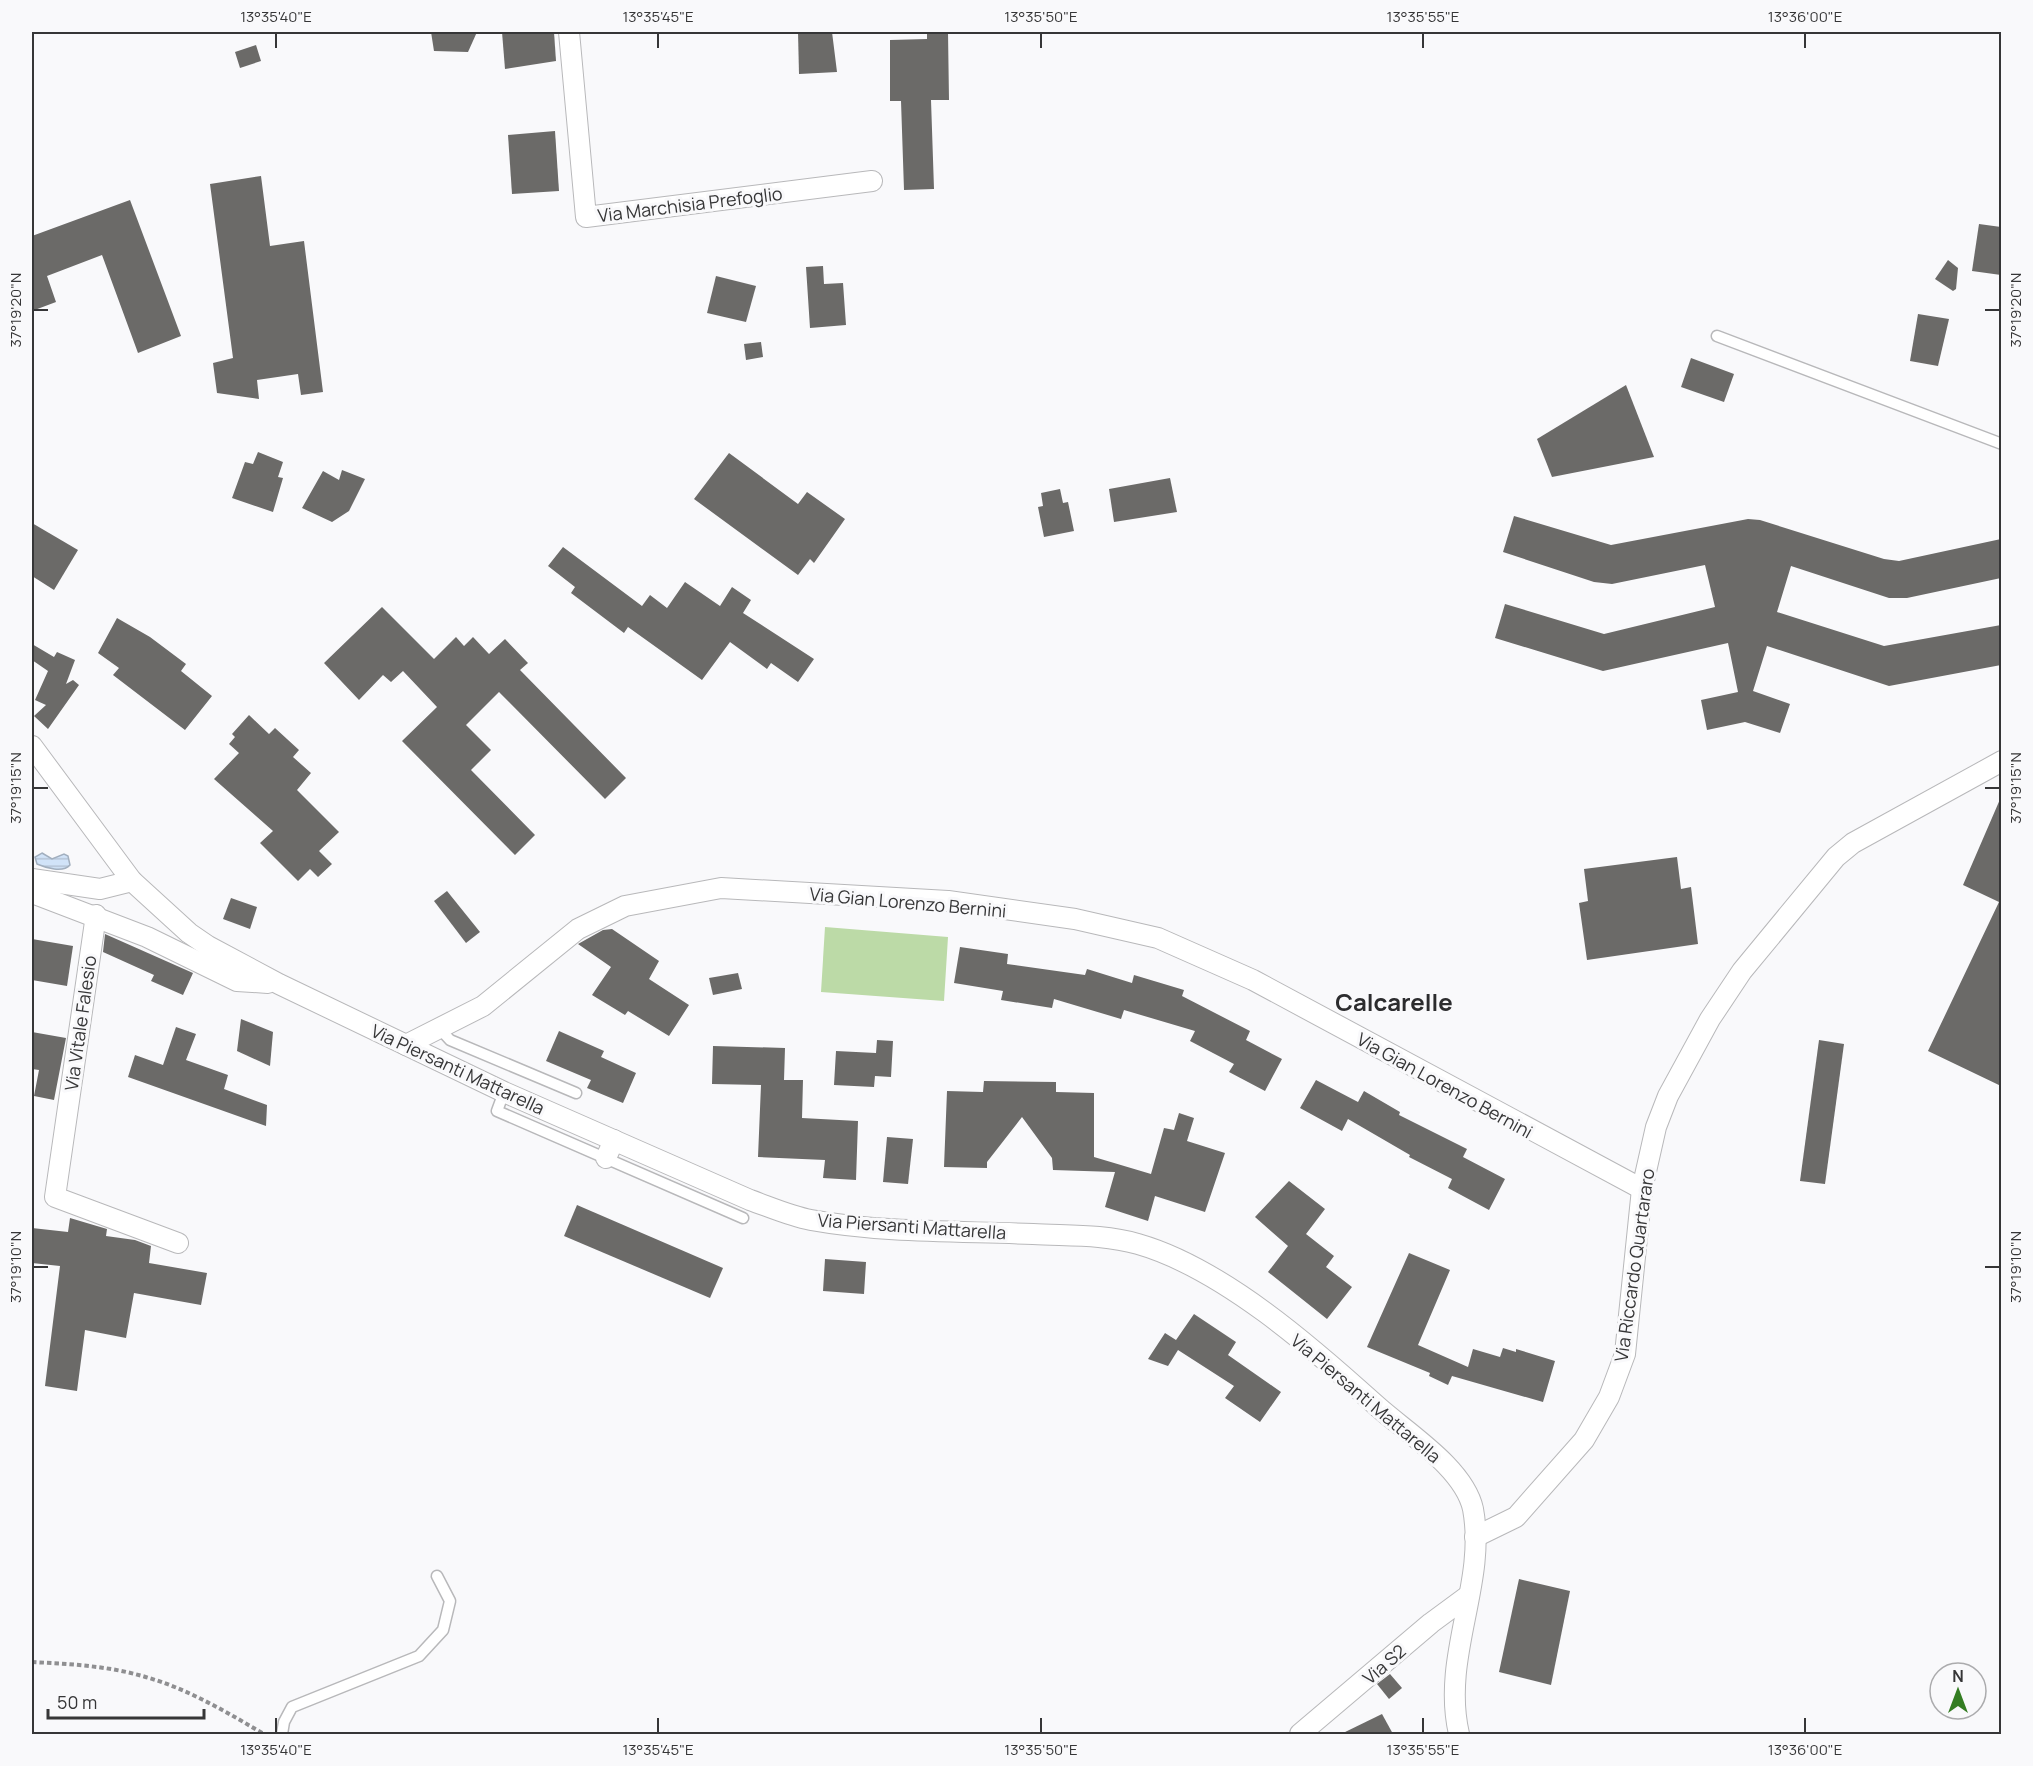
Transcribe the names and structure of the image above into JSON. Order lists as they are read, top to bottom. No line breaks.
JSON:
{"streets":{"street":["Via Marchisia Prefoglio","Via Gian Lorenzo Bernini","Via Vitale Falesio","Via Piersanti Mattarella","Via Riccardo Quartararo","Via S2"]},"crossings":[["Via Gian Lorenzo Bernini","Via Piersanti Mattarella"],["Via Gian Lorenzo Bernini","Via Riccardo Quartararo"],["Via Piersanti Mattarella","Via Riccardo Quartararo"],["Via Piersanti Mattarella","Via S2"]],"districts":["Calcarelle"],"scale_bar":"50 m","north":"top","coordinates":["13°35'40\"E","13°35'45\"E","13°35'50\"E","13°35'55\"E","13°36'00\"E","37°19'20\"N","37°19'15\"N","37°19'10\"N"]}
